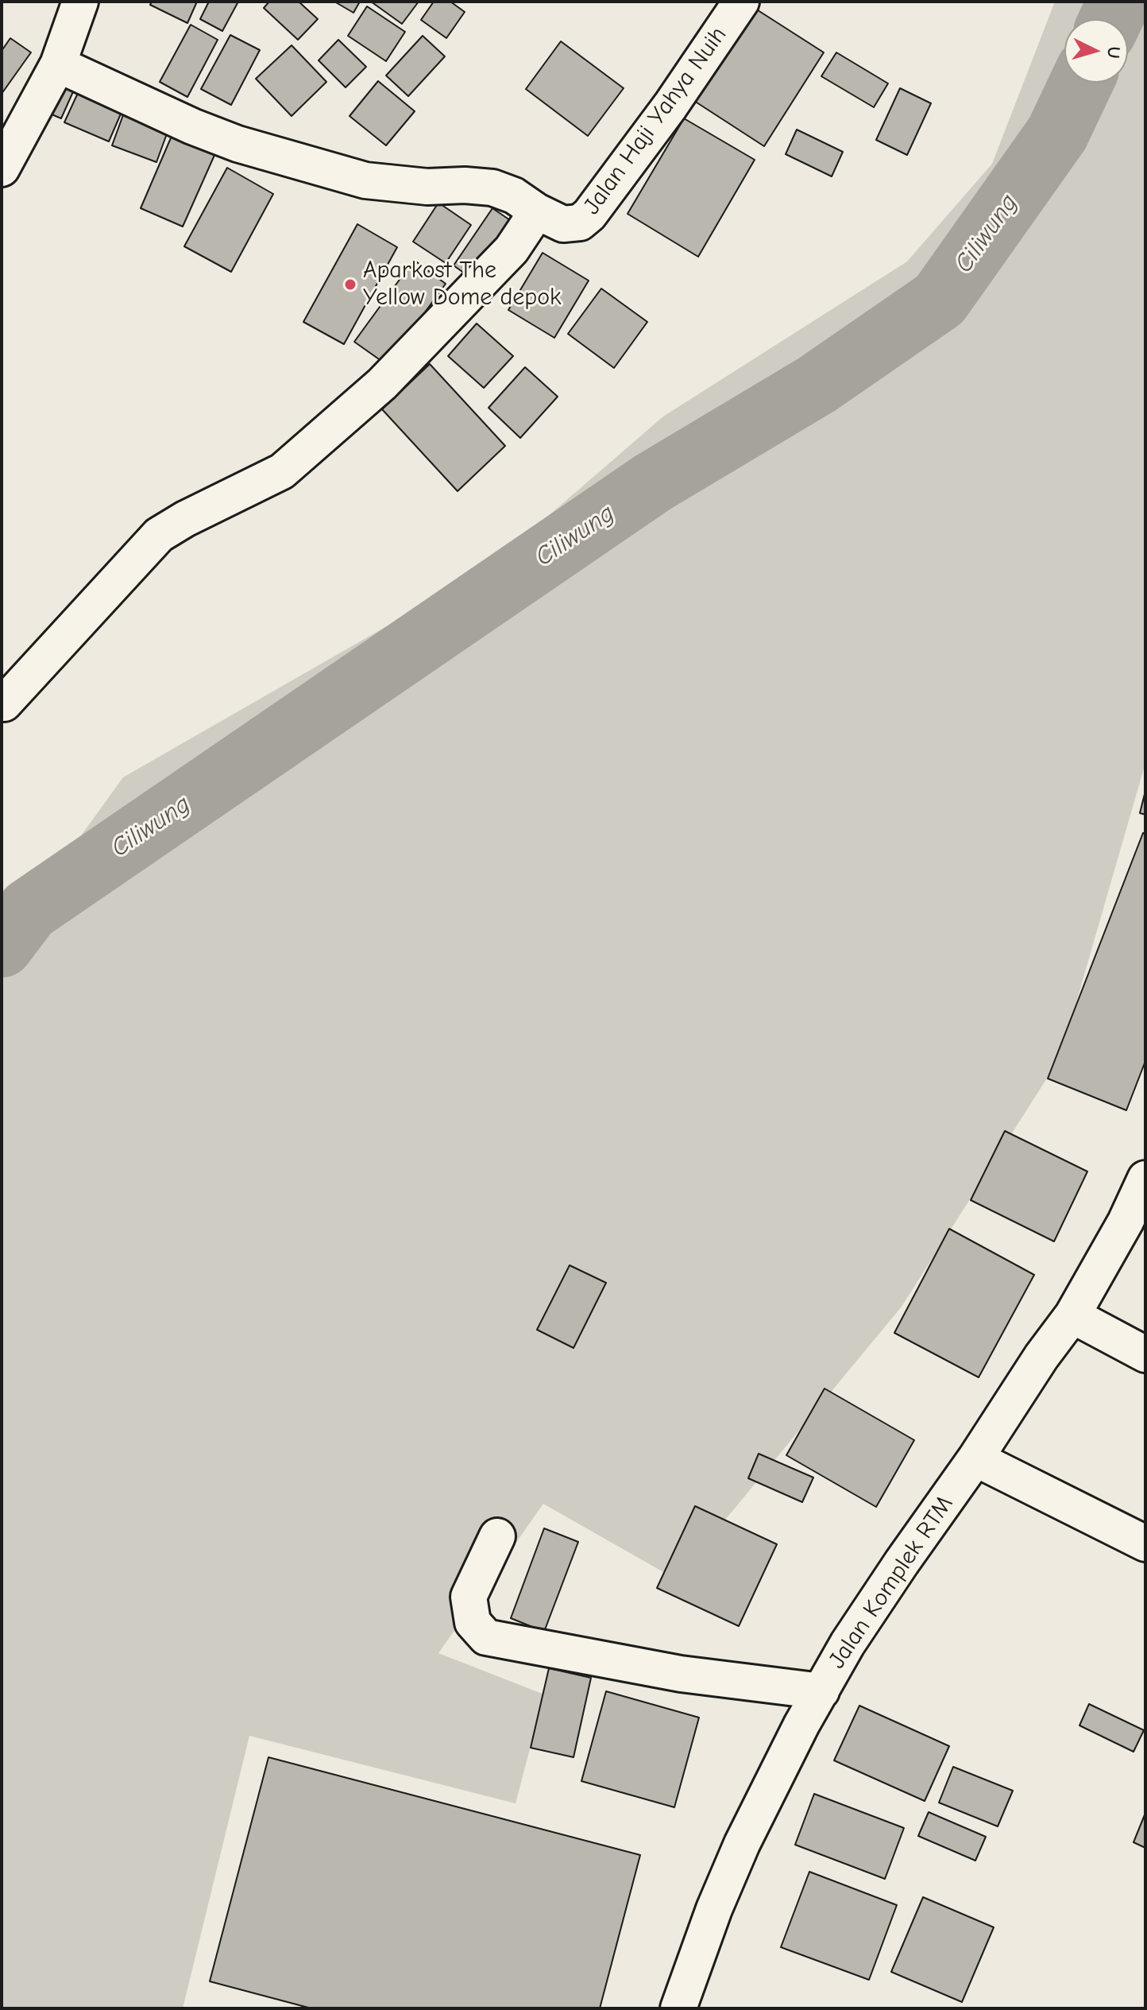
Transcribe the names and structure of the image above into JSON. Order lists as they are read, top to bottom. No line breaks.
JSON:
{"streets":{"street":["Jalan Haji Yahya Nuih","Jalan Komplek RTM"]},"water":["Ciliwung"],"places":["Aparkost The Yellow Dome depok"],"north":"right"}
